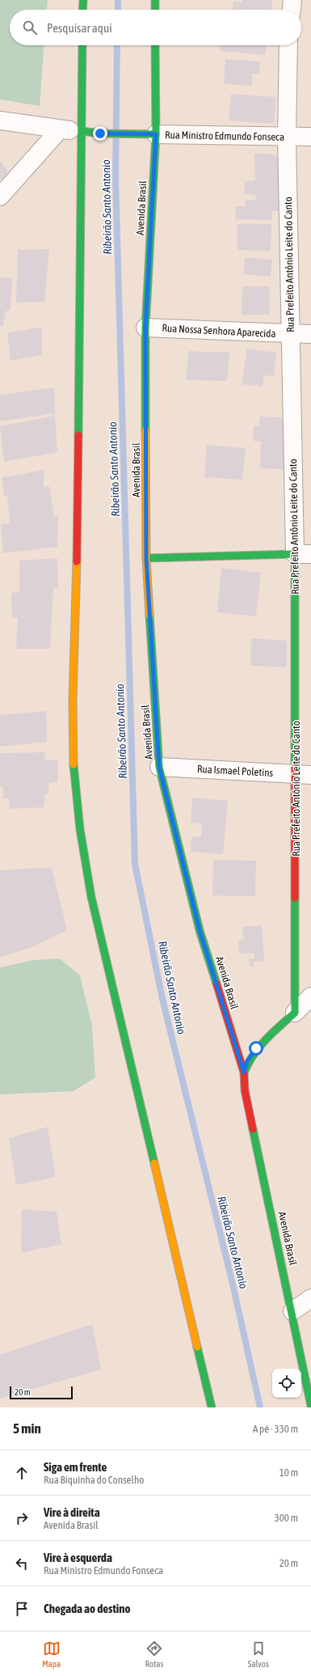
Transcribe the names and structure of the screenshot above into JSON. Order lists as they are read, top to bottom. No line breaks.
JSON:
{"streets":{"main road":["Rua Ministro Edmundo Fonseca","Avenida Brasil","Rua Prefeito Antônio Leite do Canto"],"street":["Rua Nossa Senhora Aparecida","Rua Ismael Poletins"]},"crossings":[["Rua Ministro Edmundo Fonseca","Avenida Brasil"],["Rua Ministro Edmundo Fonseca","Rua Prefeito Antônio Leite do Canto"],["Avenida Brasil","Rua Nossa Senhora Aparecida"],["Avenida Brasil","Rua Ismael Poletins"],["Rua Prefeito Antônio Leite do Canto","Rua Nossa Senhora Aparecida"],["Rua Prefeito Antônio Leite do Canto","Rua Ismael Poletins"]],"water":["Ribeirão Santo Antonio"],"scale_bar":"20 m","page":{"search":"Pesquisar aqui","scale":"20 m","heading":["5 min","A pé · 330 m"],"list":[["Siga em frente","Rua Biquinha do Conselho","10 m"],["Vire à direita","Avenida Brasil","300 m"],["Vire à esquerda","Rua Ministro Edmundo Fonseca","20 m"],"Chegada ao destino"],"nav":["Mapa","Rotas","Salvos"]}}
